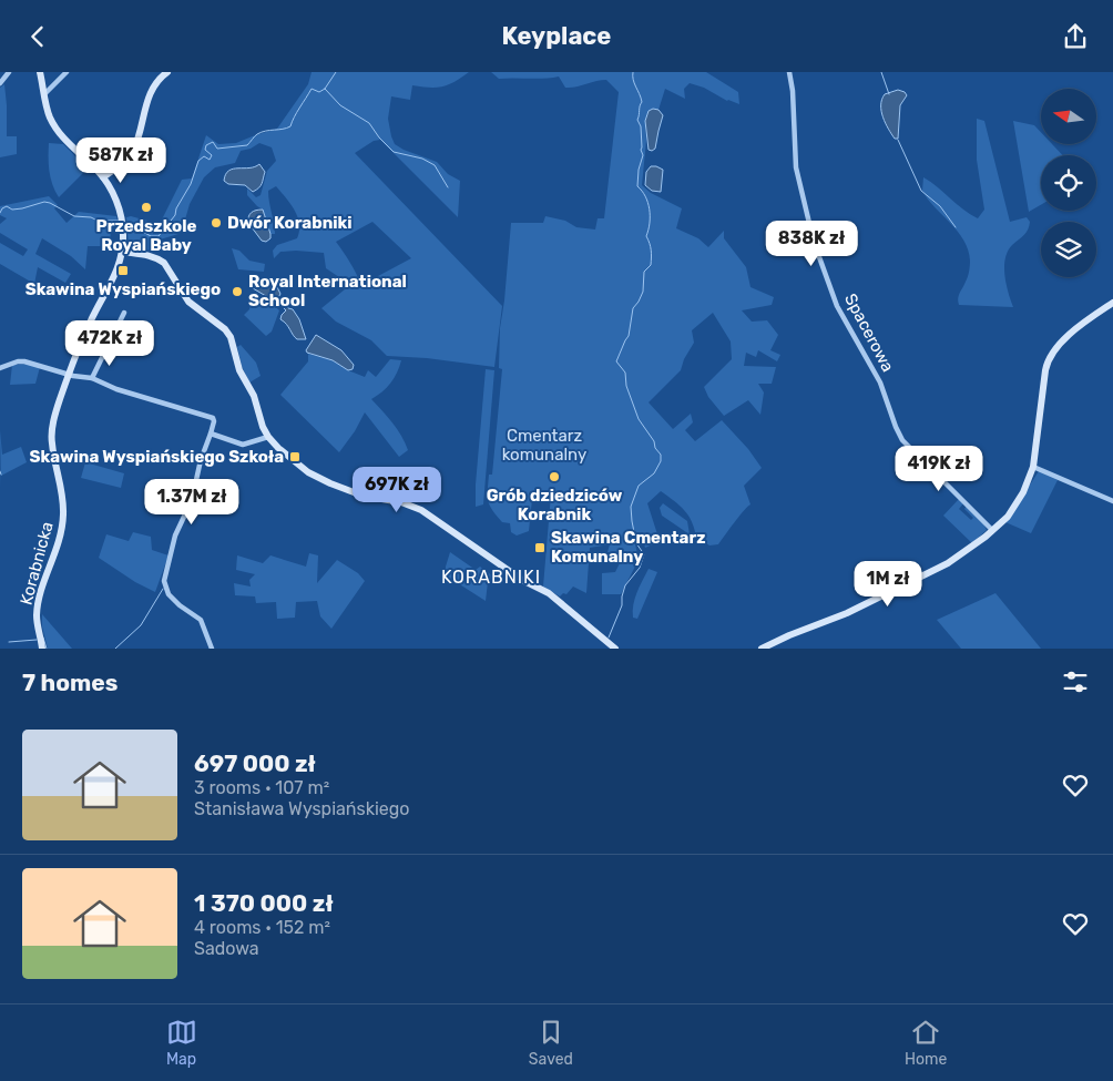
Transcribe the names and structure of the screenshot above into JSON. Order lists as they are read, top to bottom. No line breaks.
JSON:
{"streets":{"street":["Spacerowa","Korabnicka"]},"districts":["KORABNIKI"],"parks":["Cmentarz komunalny"],"places":{"other":["Przedszkole Royal Baby","Dwór Korabniki","Royal International School","Grób dziedziców Korabnik"],"transit":["Skawina Wyspiańskiego","Skawina Wyspiańskiego Szkoła","Skawina Cmentarz Komunalny"]},"north":"left","page":{"header":"Keyplace","price":["587K zł","838K zł","472K zł","419K zł","697K zł","1.37M zł","1M zł"],"heading":"7 homes","list":[{"name":"697 000 zł","note":"3 rooms · 107 m² · Stanisława Wyspiańskiego"},{"name":"1 370 000 zł","note":"4 rooms · 152 m² · Sadowa"}],"tabs":["Map","Saved","Home"]}}
